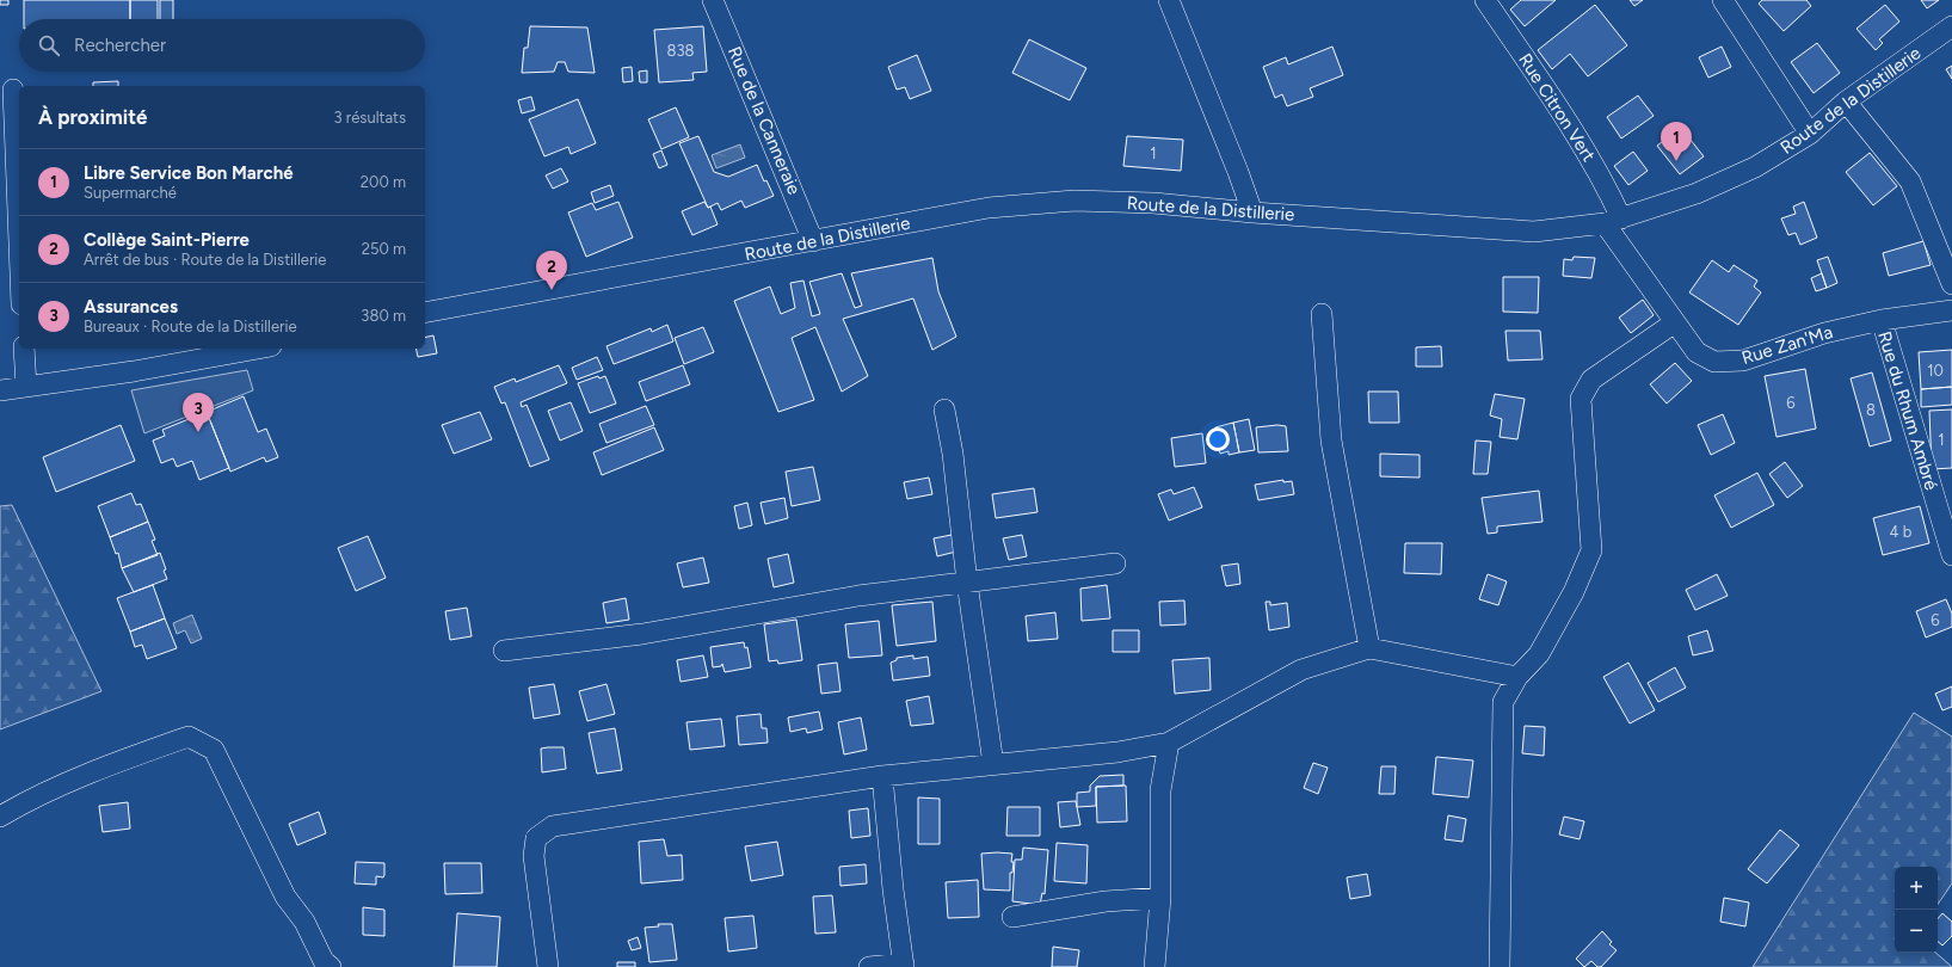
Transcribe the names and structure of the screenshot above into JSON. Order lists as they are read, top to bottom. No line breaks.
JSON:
{"streets":{"street":["Route de la Distillerie","Rue Citron Vert","Rue de la Canneraie","Rue Zan'Ma","Rue du Rhum Ambré"]},"crossings":[["Route de la Distillerie","Rue Citron Vert"],["Route de la Distillerie","Rue de la Canneraie"],["Route de la Distillerie","Rue Zan'Ma"],["Rue Citron Vert","Rue Zan'Ma"],["Rue Zan'Ma","Rue du Rhum Ambré"]],"house_numbers":["838","1","10","6","8","1","4 b","6"],"page":{"search":"Rechercher","heading":["À proximité","3 résultats"],"pins":["1","2","3"],"list":[{"mark":"1","name":"Libre Service Bon Marché","note":"Supermarché","value":"200 m"},{"mark":"2","name":"Collège Saint-Pierre","note":"Arrêt de bus · Route de la Distillerie","value":"250 m"},{"mark":"3","name":"Assurances","note":"Bureaux · Route de la Distillerie","value":"380 m"}],"map_buttons":["+","−"]}}
